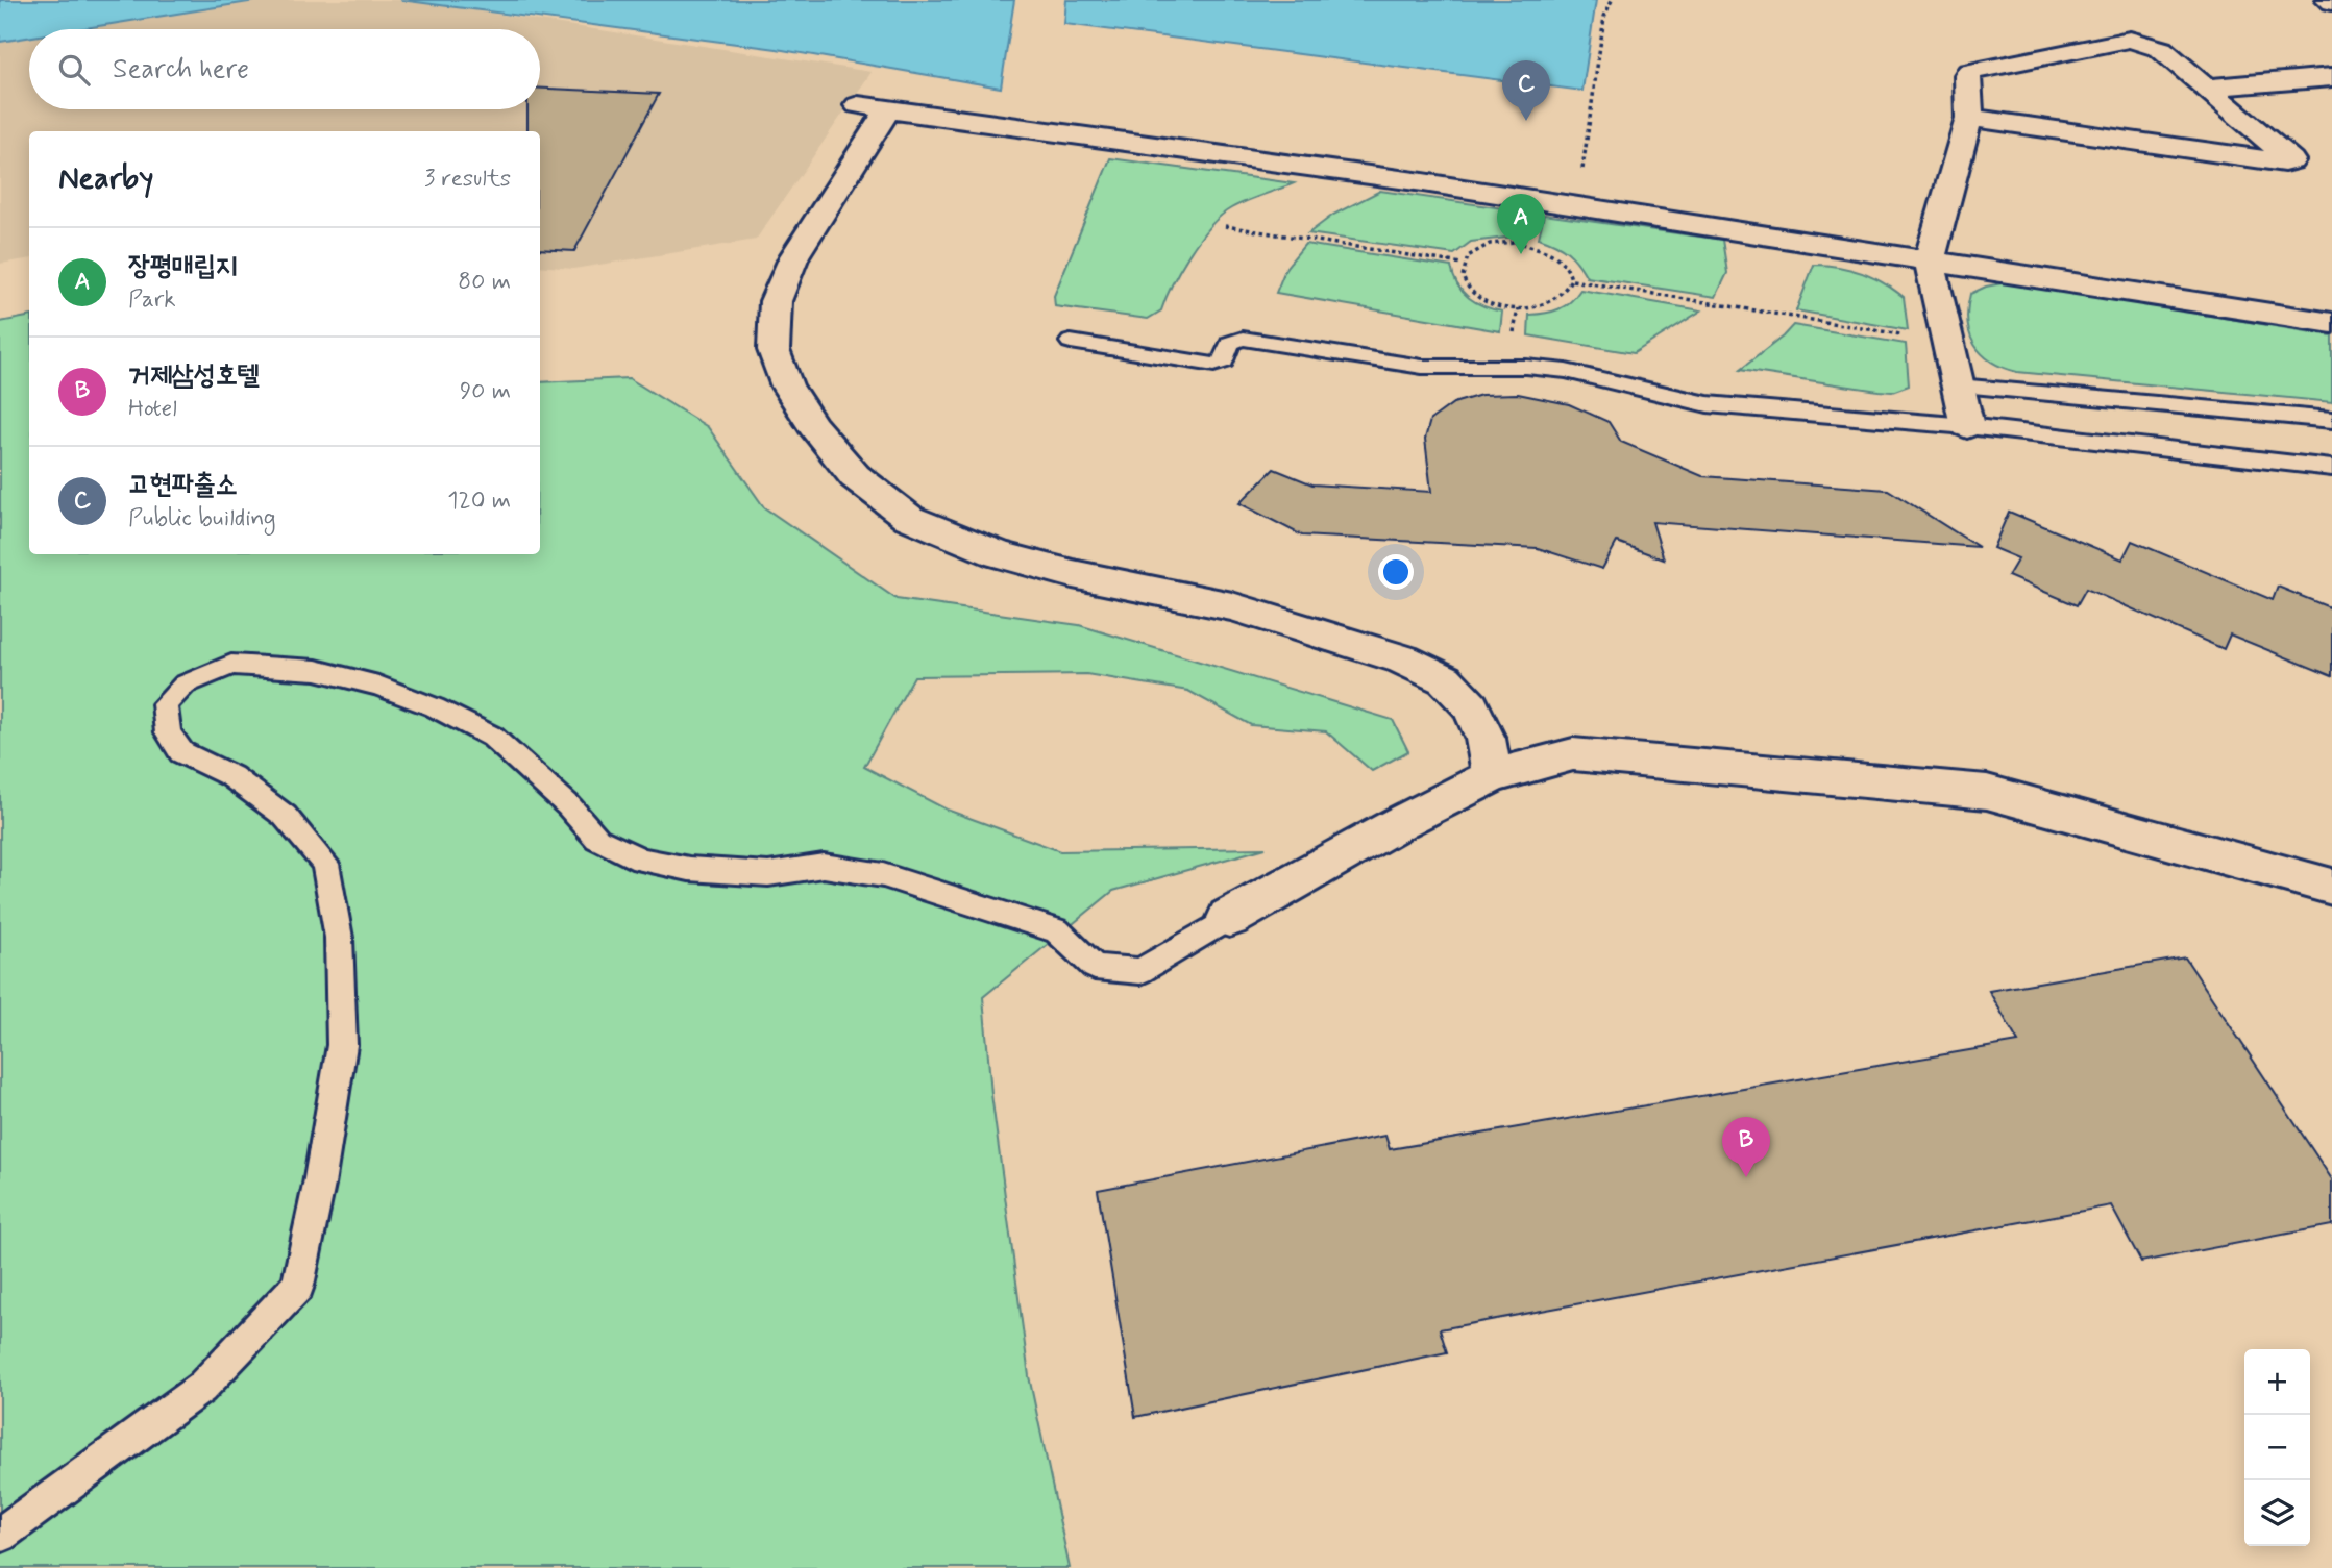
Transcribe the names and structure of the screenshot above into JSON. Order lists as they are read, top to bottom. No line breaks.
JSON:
{"page":{"search":"Search here","pins":["C","A","B"],"heading":["Nearby","3 results"],"list":[{"mark":"A","name":"장평매립지","note":"Park","value":"80 m"},{"mark":"B","name":"거제삼성호텔","note":"Hotel","value":"90 m"},{"mark":"C","name":"고현파출소","note":"Public building","value":"120 m"}],"map_buttons":["+","−"]}}
